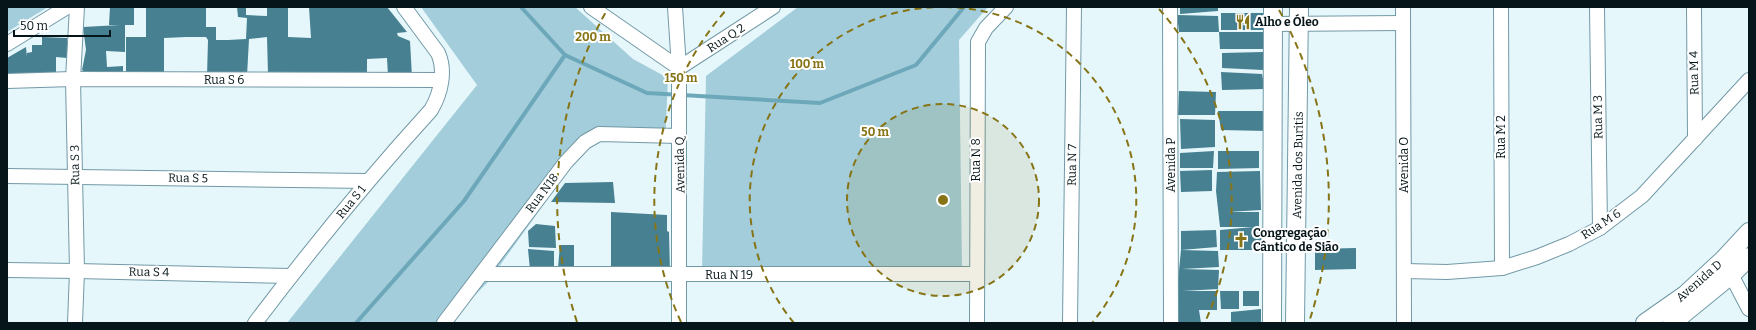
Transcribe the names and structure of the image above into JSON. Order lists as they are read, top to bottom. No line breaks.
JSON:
{"streets":{"main road":["Avenida dos Buritis","Avenida D"],"street":["Rua Q 2","Rua M 4","Rua S 6","Rua M 3","Rua M 2","Rua N 8","Rua S 3","Avenida Q","Rua N 7","Avenida P","Avenida O","Rua S 5","Rua N18","Rua S 1","Rua M 6","Rua S 4","Rua N 19"]},"crossings":[["Rua Q 2","Avenida Q"],["Rua M 4","Rua M 6"],["Rua S 6","Rua S 3"],["Rua S 6","Rua S 1"],["Rua M 3","Rua M 6"],["Rua M 2","Rua M 6"],["Rua N 8","Rua N 19"],["Rua S 3","Rua S 5"],["Rua S 3","Rua S 4"],["Avenida Q","Rua N18"],["Avenida Q","Rua N 19"],["Avenida O","Rua M 6"],["Rua S 5","Rua S 1"],["Rua N18","Rua N 19"],["Rua S 1","Rua S 4"]],"places":{"restaurant":["Alho e Óleo"],"church":["Congregação Cântico de Sião"]},"scale_bar":"50 m","rings":["200 m","100 m","150 m","50 m"]}
